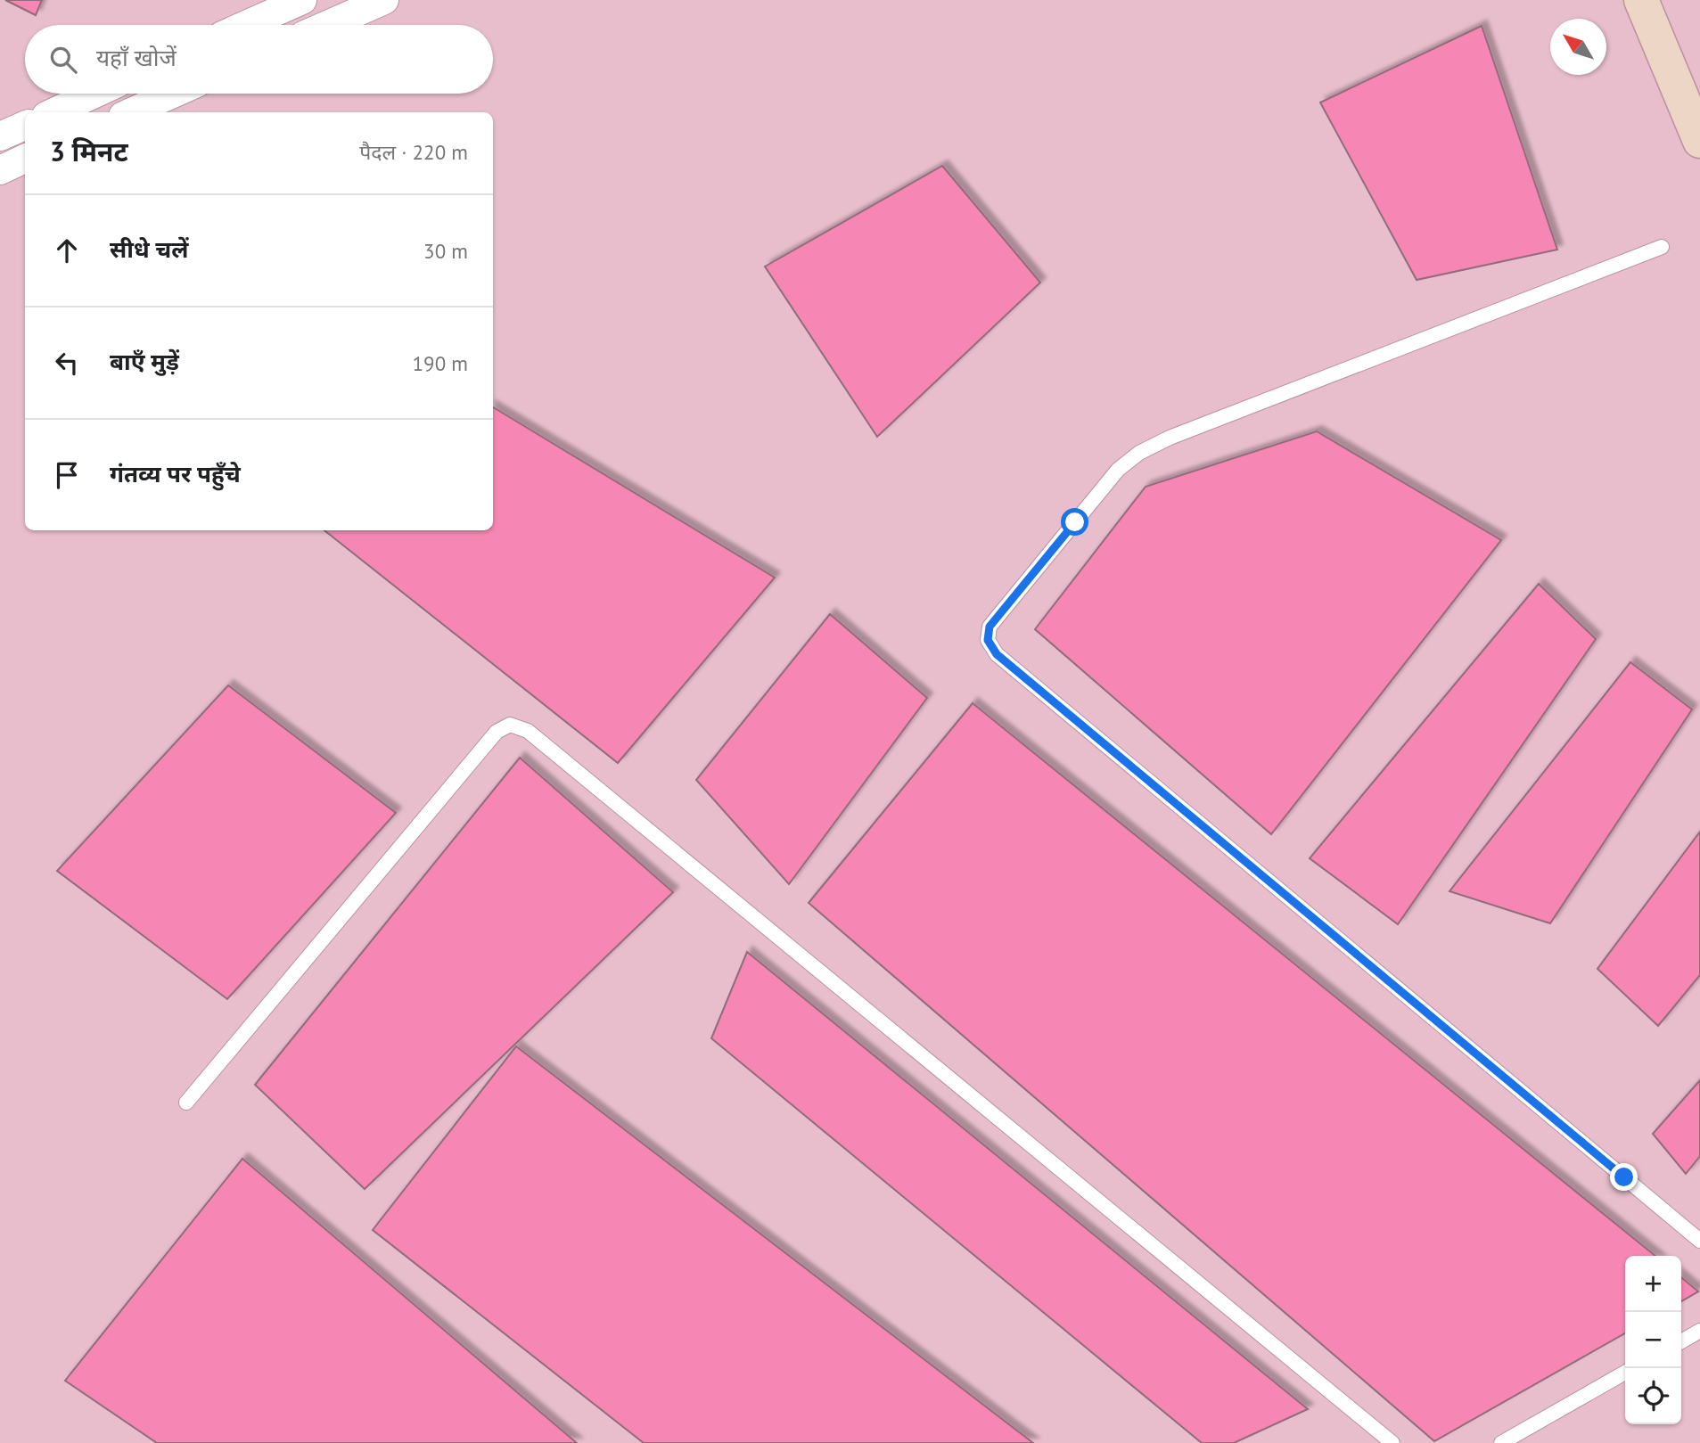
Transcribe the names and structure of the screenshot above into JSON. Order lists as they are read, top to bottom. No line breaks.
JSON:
{"north":"top left","page":{"search":"यहाँ खोजें","heading":["3 मिनट","पैदल · 220 m"],"list":[["सीधे चलें","30 m"],["बाएँ मुड़ें","190 m"],"गंतव्य पर पहुँचे"],"map_buttons":["+","−"]}}
